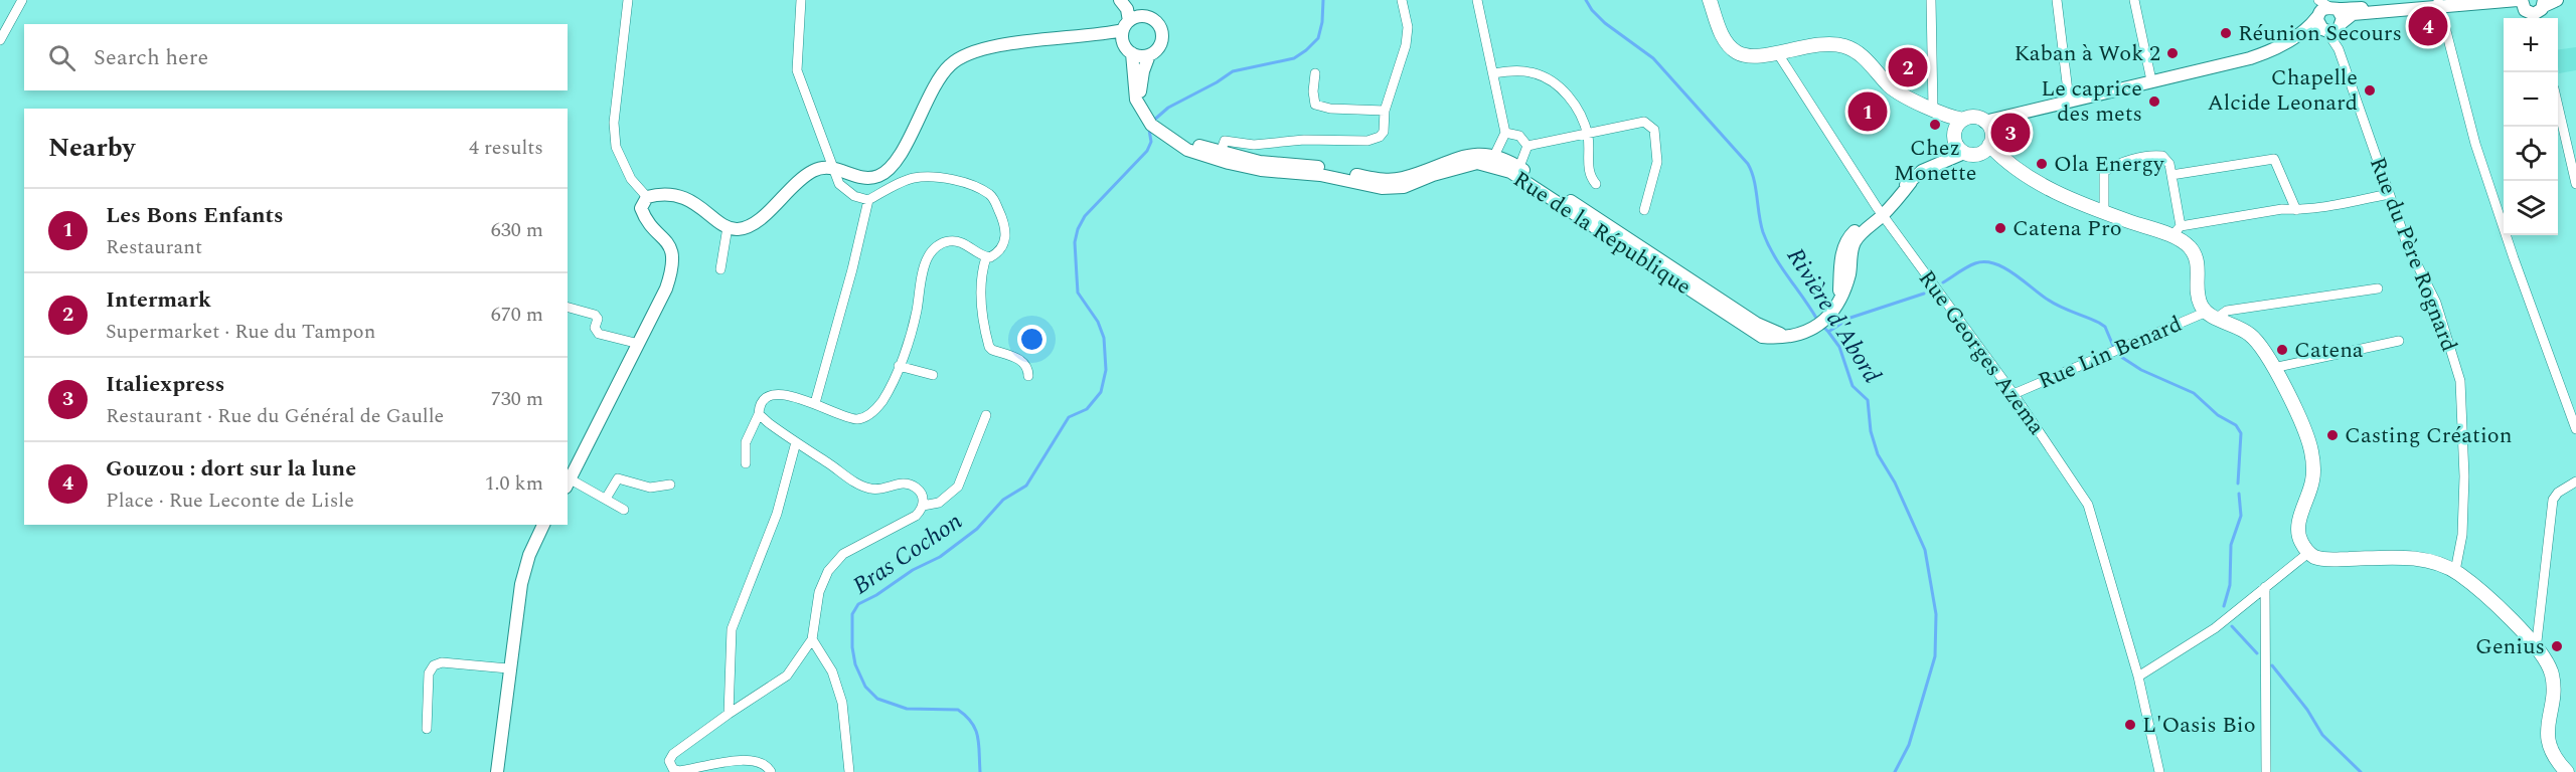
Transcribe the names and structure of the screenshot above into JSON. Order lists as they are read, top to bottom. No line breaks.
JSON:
{"streets":{"street":["Rue de la République","Rue du Père Rognard","Rue Georges Azema","Rue Lin Benard"]},"crossings":[["Rue de la République","Rue Georges Azema"],["Rue Georges Azema","Rue Lin Benard"]],"water":["Rivière d'Abord","Bras Cochon"],"places":["Réunion Secours","Kaban à Wok 2","Chapelle Alcide Leonard","Le caprice des mets","Chez Monette","Ola Energy","Catena Pro","Catena","Casting Création","Genius","L'Oasis Bio"],"page":{"pins":["4","2","1","3"],"map_buttons":["+","−"],"search":"Search here","heading":["Nearby","4 results"],"list":[{"mark":"1","name":"Les Bons Enfants","note":"Restaurant","value":"630 m"},{"mark":"2","name":"Intermark","note":"Supermarket · Rue du Tampon","value":"670 m"},{"mark":"3","name":"Italiexpress","note":"Restaurant · Rue du Général de Gaulle","value":"730 m"},{"mark":"4","name":"Gouzou : dort sur la lune","note":"Place · Rue Leconte de Lisle","value":"1.0 km"}]}}
